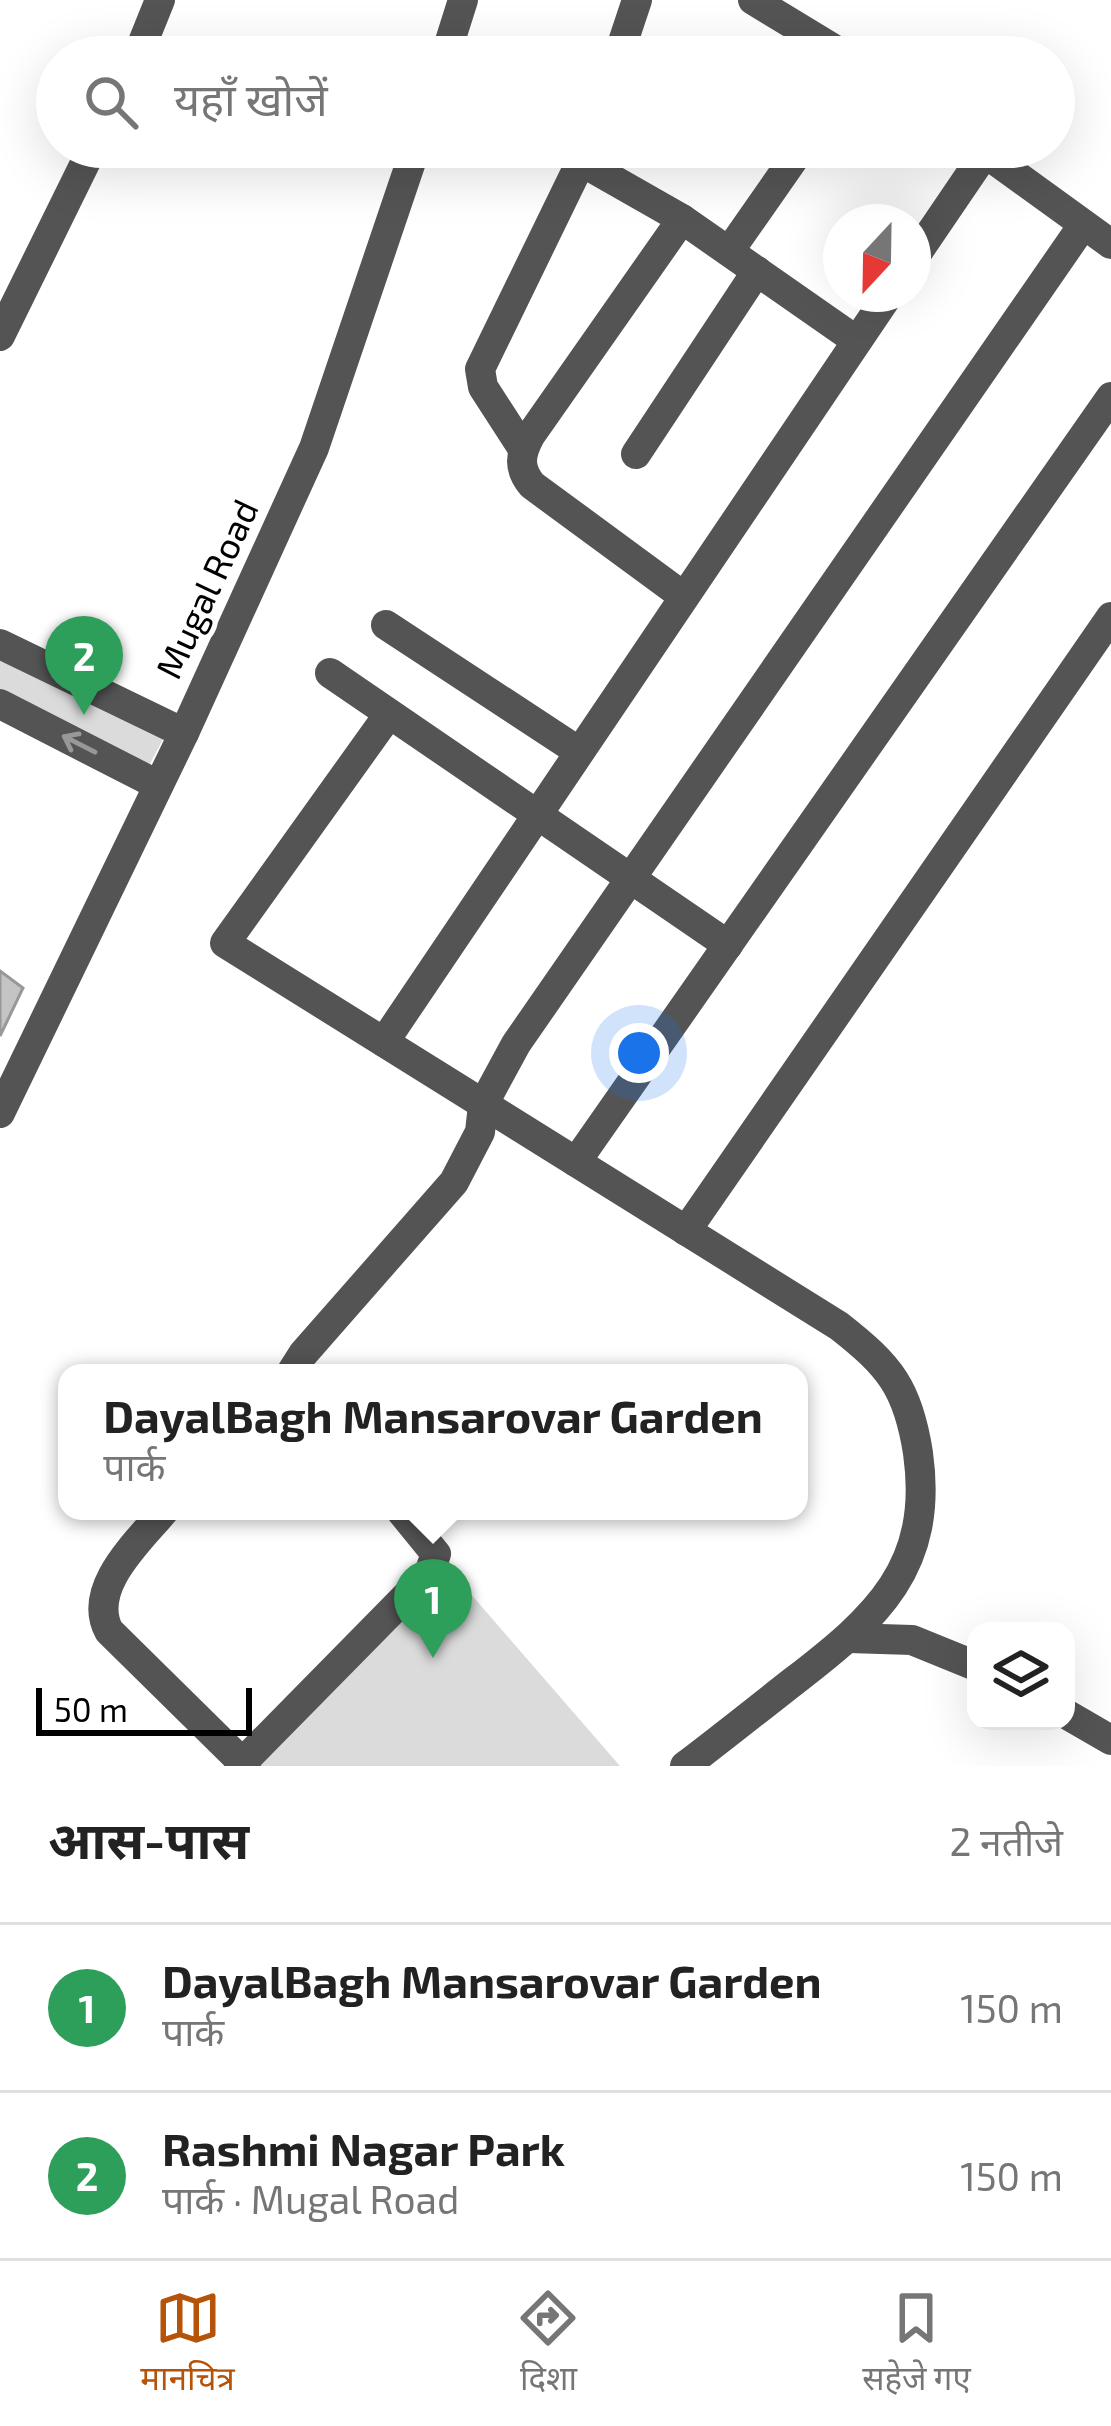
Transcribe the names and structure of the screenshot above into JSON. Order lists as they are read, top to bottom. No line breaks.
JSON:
{"streets":{"street":["Mugal Road"]},"scale_bar":"50 m","north":"bottom","page":{"search":"यहाँ खोजें","pins":["2","1"],"popup":["DayalBagh Mansarovar Garden","पार्क"],"scale":"50 m","heading":["आस-पास","2 नतीजे"],"list":[{"mark":"1","name":"DayalBagh Mansarovar Garden","note":"पार्क","value":"150 m"},{"mark":"2","name":"Rashmi Nagar Park","note":"पार्क · Mugal Road","value":"150 m"}],"nav":["मानचित्र","दिशा","सहेजे गए"]}}
